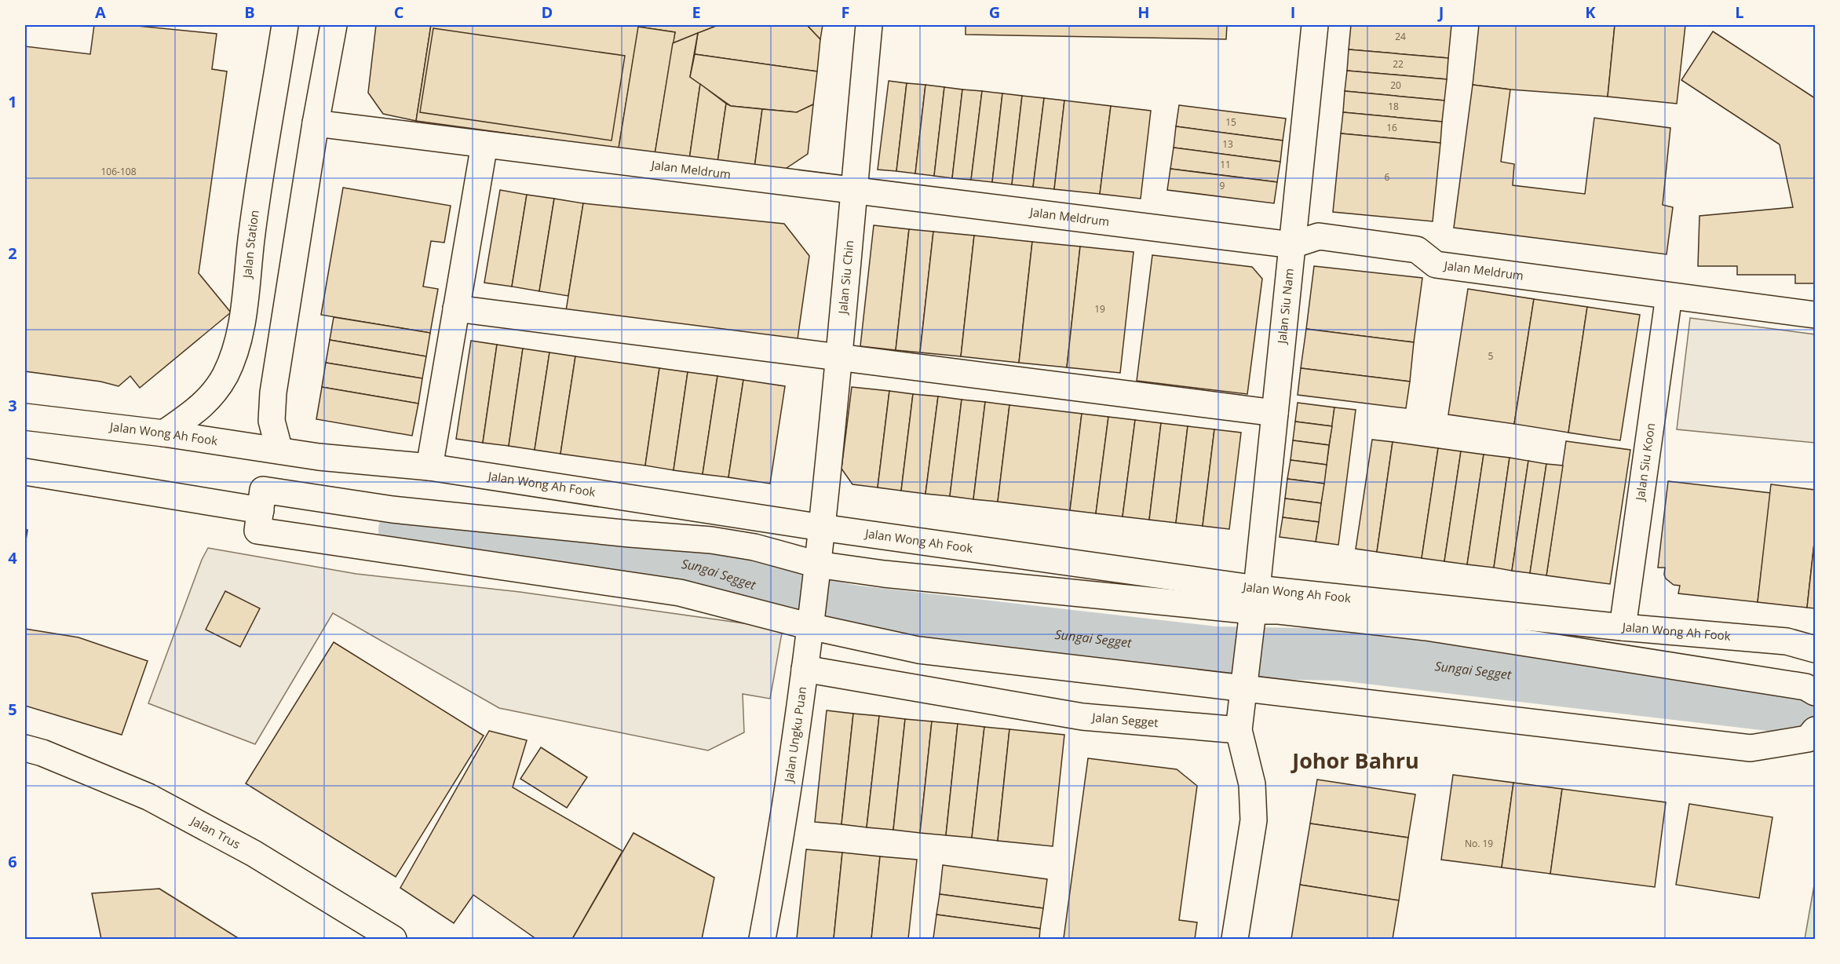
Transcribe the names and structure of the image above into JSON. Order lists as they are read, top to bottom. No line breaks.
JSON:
{"streets":{"street":["Jalan Meldrum","Jalan Station","Jalan Siu Chin","Jalan Siu Nam","Jalan Wong Ah Fook","Jalan Siu Koon","Jalan Segget","Jalan Ungku Puan","Jalan Trus"]},"crossings":[["Jalan Meldrum","Jalan Siu Chin"],["Jalan Meldrum","Jalan Siu Nam"],["Jalan Meldrum","Jalan Siu Koon"],["Jalan Station","Jalan Wong Ah Fook"],["Jalan Siu Chin","Jalan Wong Ah Fook"],["Jalan Siu Chin","Jalan Ungku Puan"],["Jalan Siu Nam","Jalan Wong Ah Fook"],["Jalan Siu Nam","Jalan Segget"],["Jalan Wong Ah Fook","Jalan Siu Koon"],["Jalan Wong Ah Fook","Jalan Ungku Puan"],["Jalan Segget","Jalan Ungku Puan"]],"districts":["Johor Bahru"],"water":["Sungai Segget"],"house_numbers":["24","22","20","18","15","16","13","11","106-108","6","9","19","5","No. 19"],"grid":{"columns":["A","B","C","D","E","F","G","H","I","J","K","L"],"rows":["1","2","3","4","5","6"]}}
